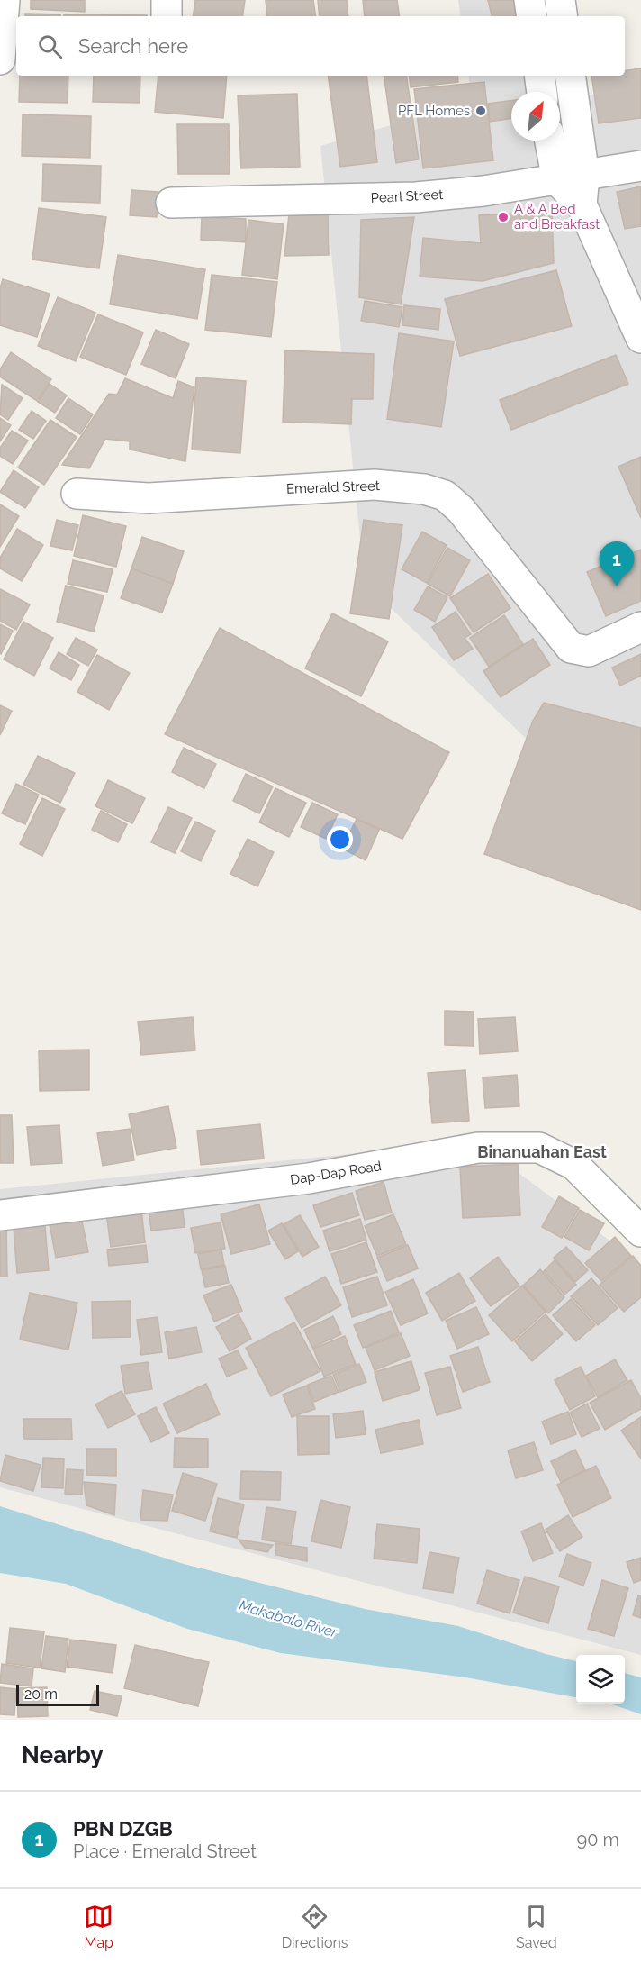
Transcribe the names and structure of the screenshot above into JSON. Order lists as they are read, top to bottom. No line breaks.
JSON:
{"streets":{"street":["Pearl Street","Emerald Street","Dap-Dap Road"]},"districts":["Binanuahan East"],"water":["Makabalo River"],"places":["PFL Homes","A & A Bed and Breakfast"],"scale_bar":"20 m","north":"top right","page":{"search":"Search here","pins":"1","scale":"20 m","heading":"Nearby","list":[{"mark":"1","name":"PBN DZGB","note":"Place · Emerald Street","value":"90 m"}],"nav":["Map","Directions","Saved"]}}
